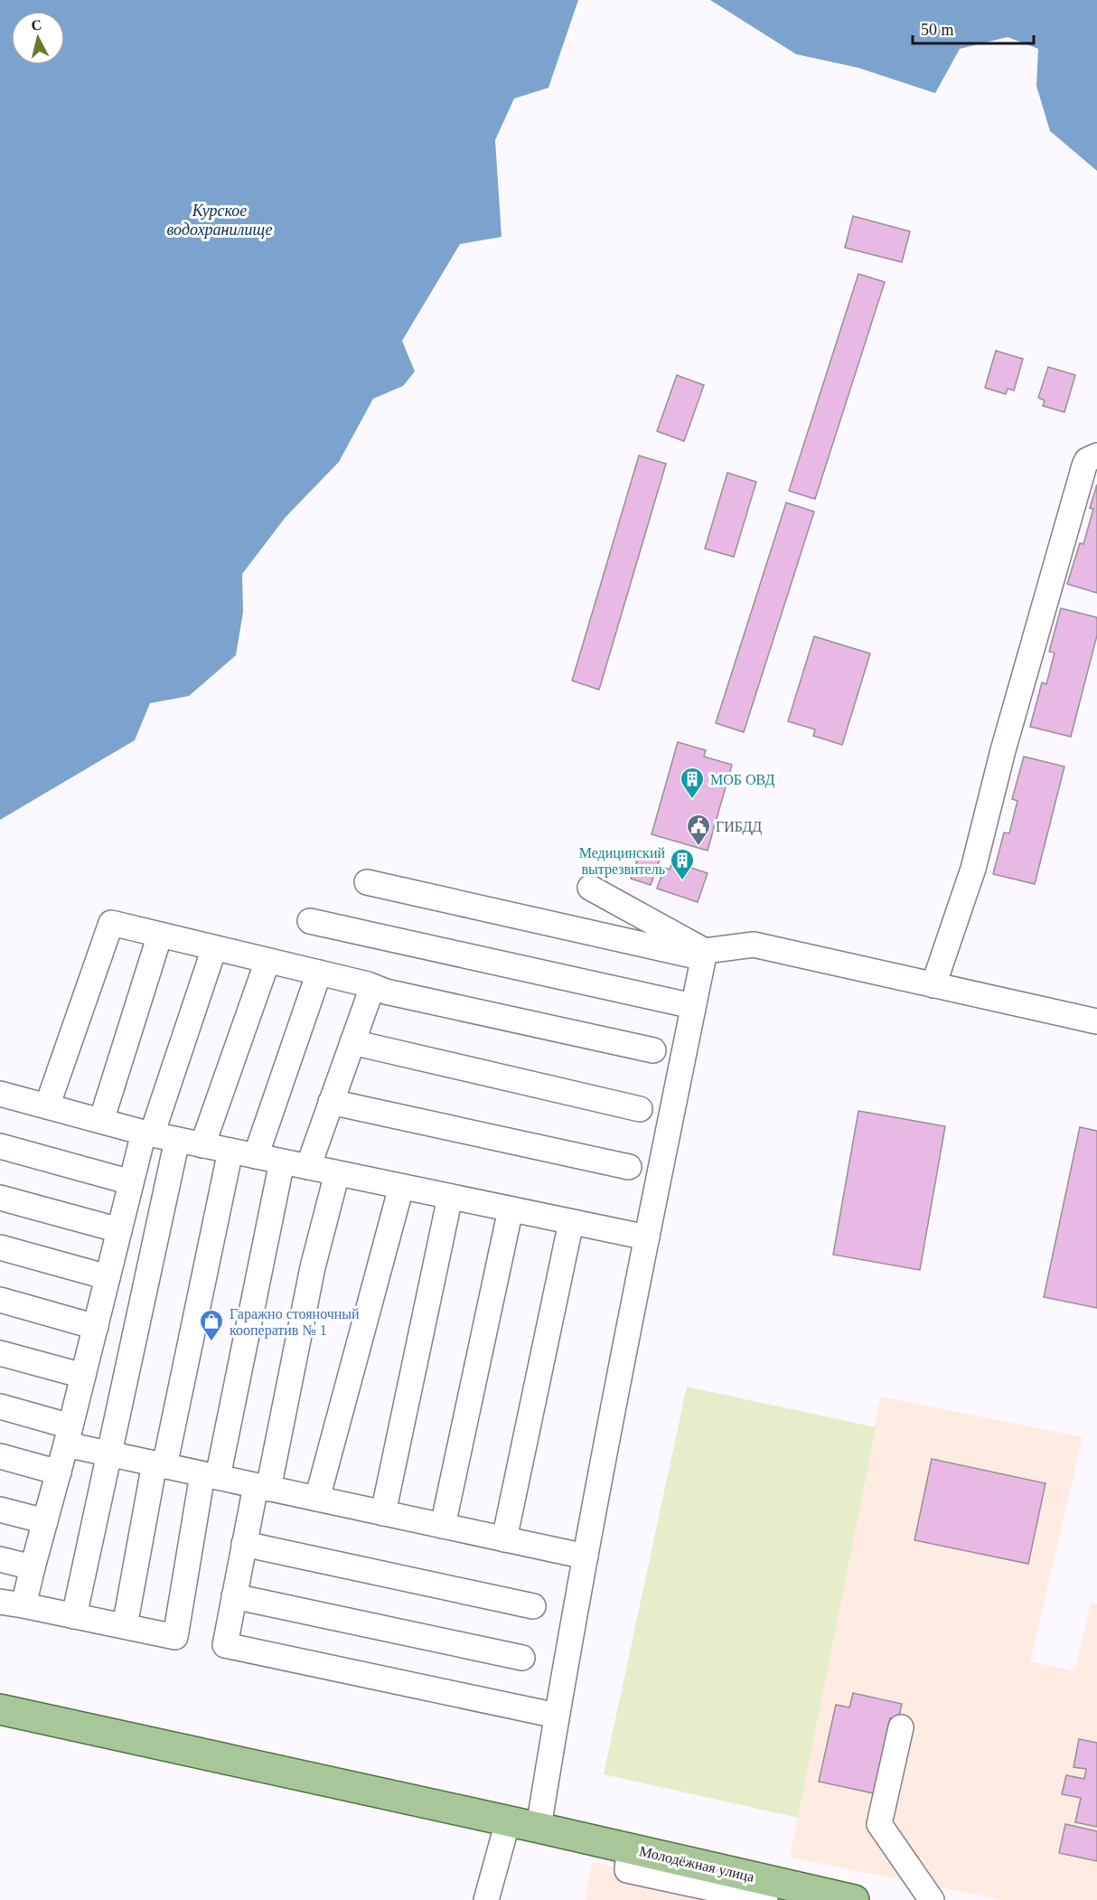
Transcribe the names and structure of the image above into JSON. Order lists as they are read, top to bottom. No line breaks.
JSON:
{"streets":{"main road":["Молодёжная улица"]},"water":["Курское водохранилище"],"places":{"building":["МОБ ОВД","Медицинский вытрезвитель"],"public building":["ГИБДД"],"shop":["Гаражно стояночный кооператив № 1"]},"scale_bar":"50 m","north":"top"}
